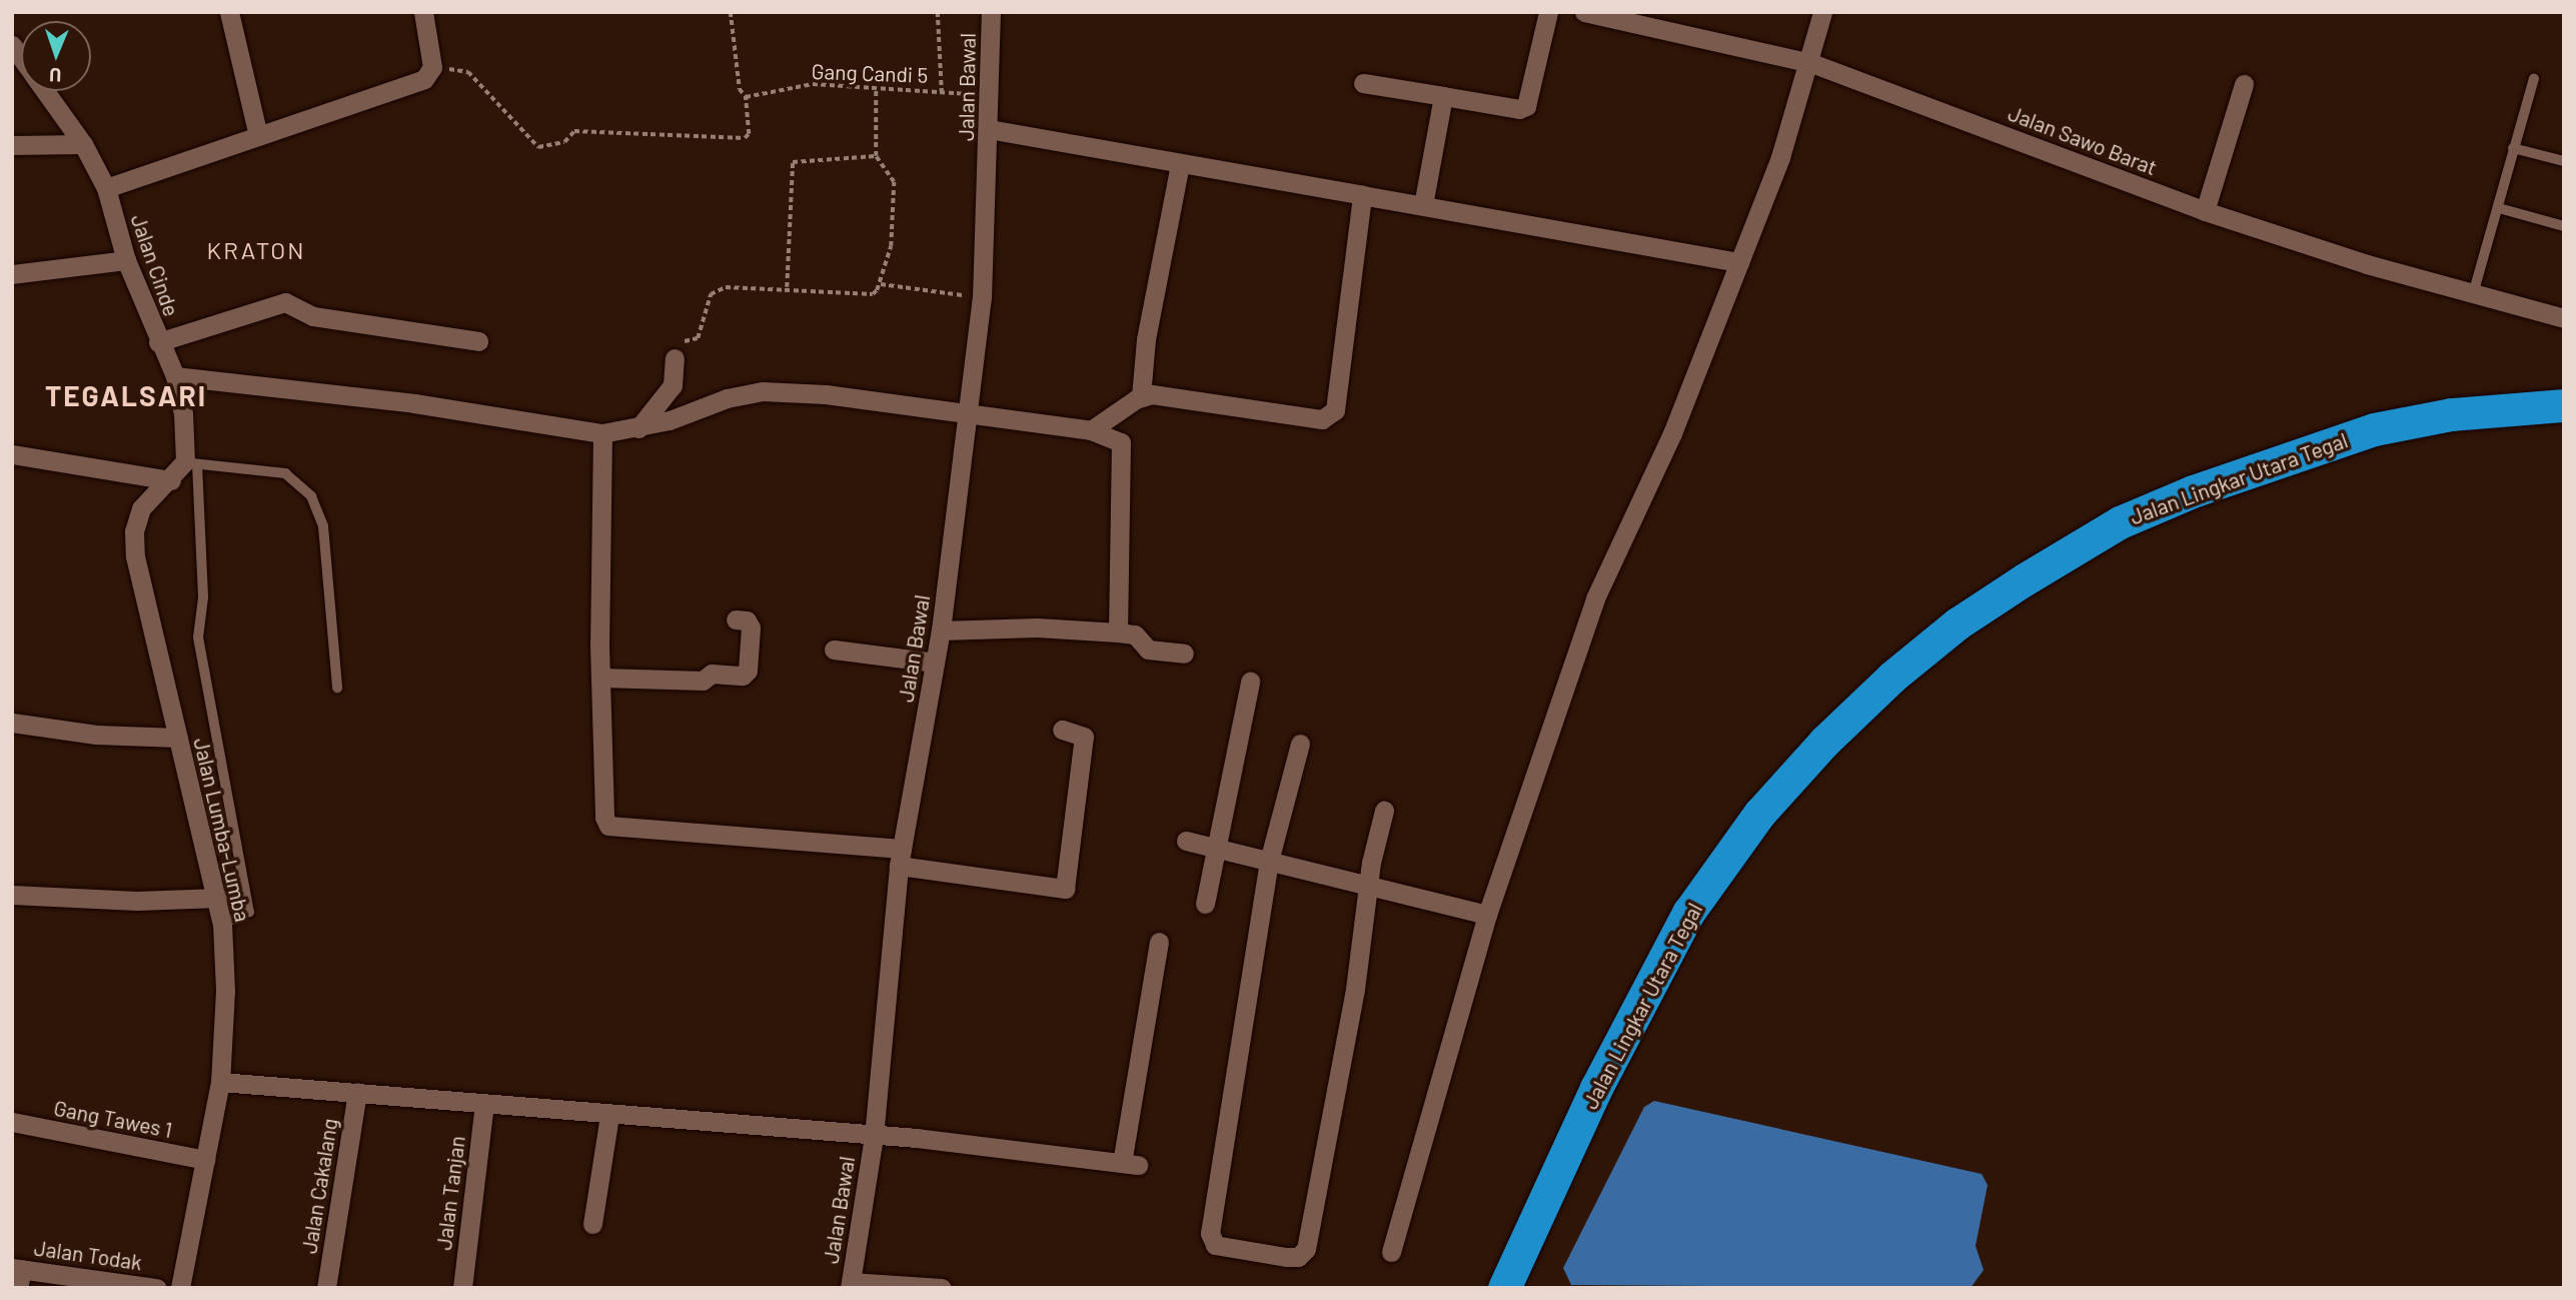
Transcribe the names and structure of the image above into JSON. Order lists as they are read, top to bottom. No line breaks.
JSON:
{"streets":{"highway":["Jalan Lingkar Utara Tegal"],"street":["Jalan Bawal","Jalan Sawo Barat","Jalan Cinde","Jalan Lumba-Lumba","Gang Tawes 1","Jalan Cakalang","Jalan Tanjan","Jalan Todak"],"path":["Gang Candi 5"]},"crossings":[["Gang Candi 5","Jalan Bawal"],["Jalan Lumba-Lumba","Gang Tawes 1"]],"districts":["KRATON","TEGALSARI"],"north":"bottom"}
